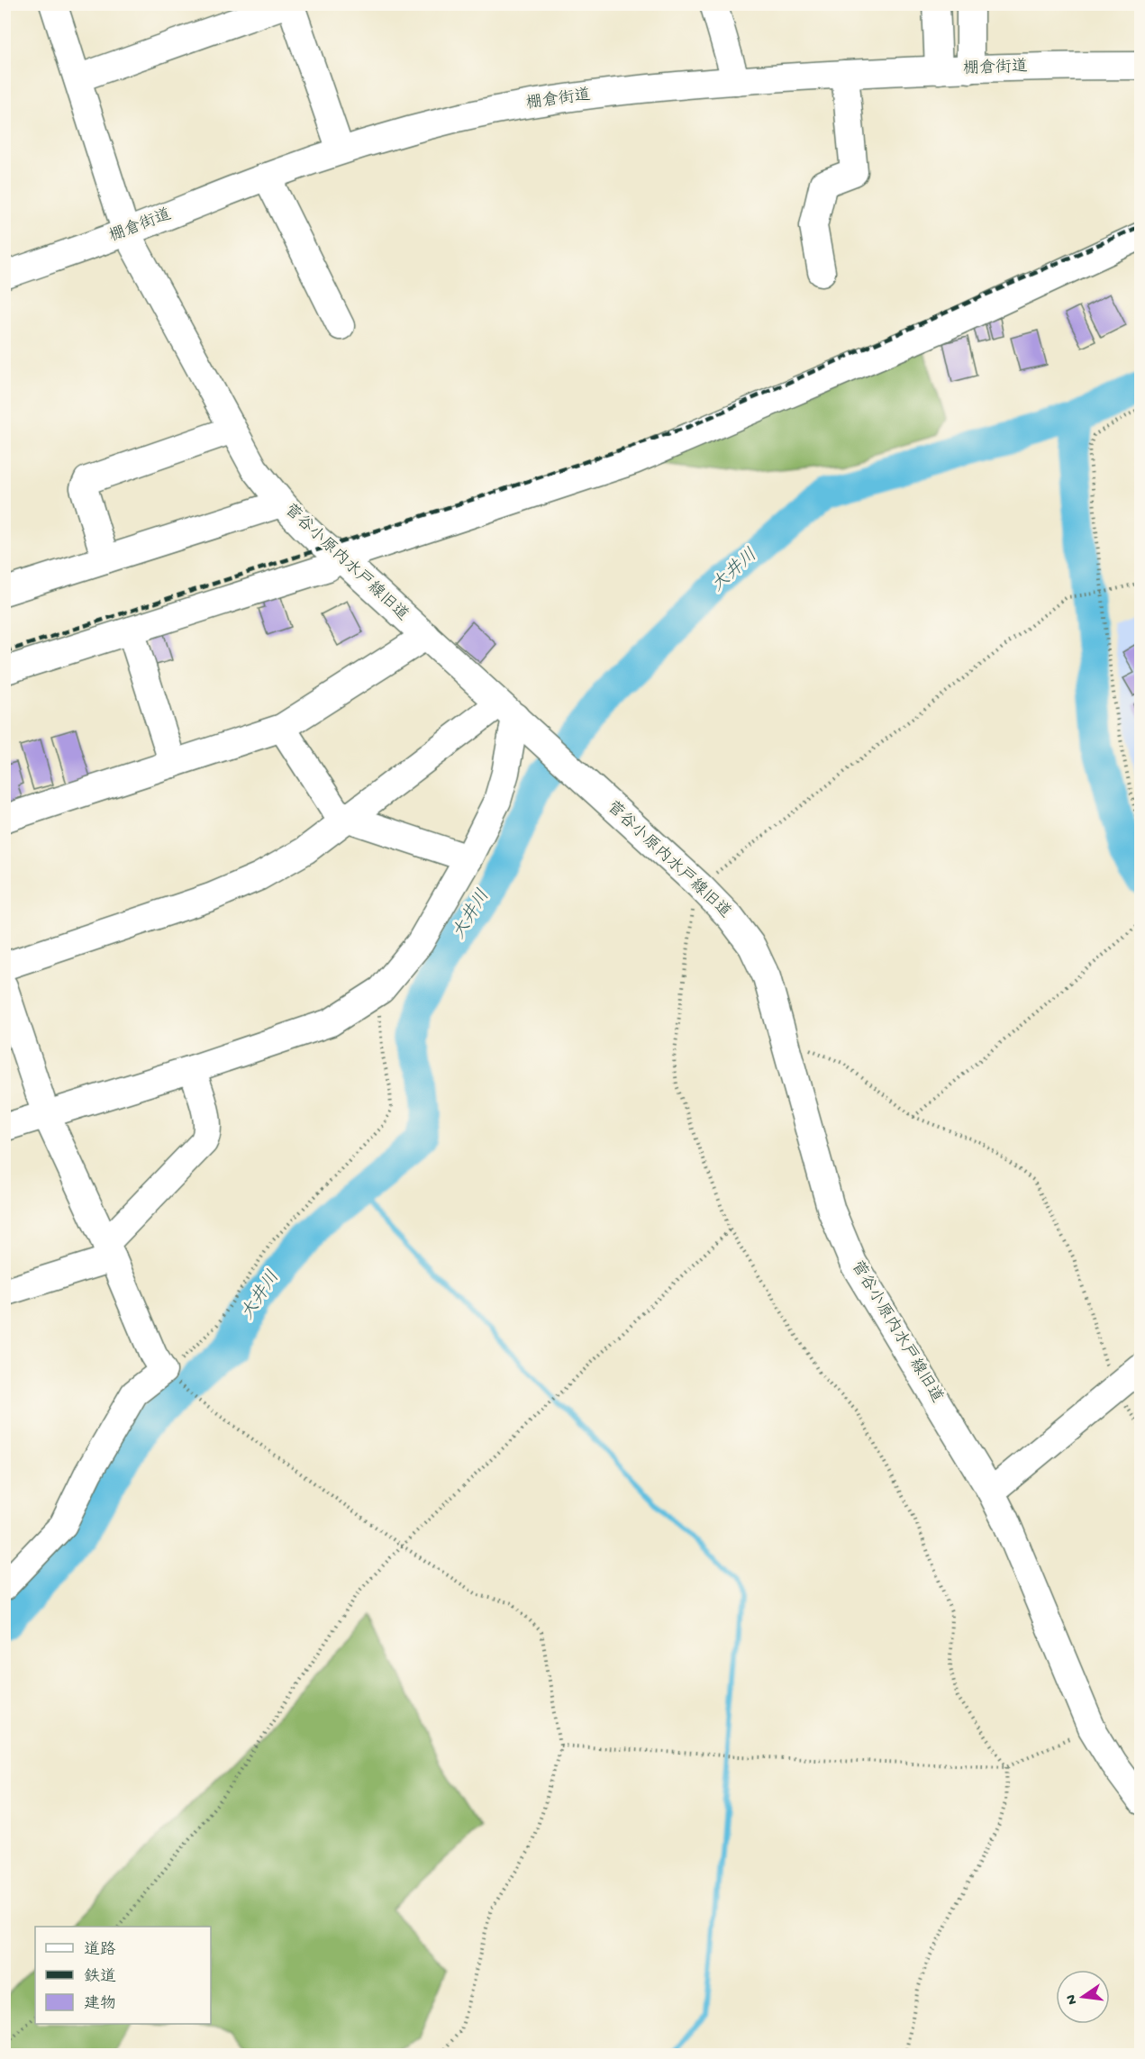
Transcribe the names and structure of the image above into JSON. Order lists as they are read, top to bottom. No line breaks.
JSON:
{"streets":{"street":["棚倉街道","菅谷小原内水戸線旧道"]},"crossings":[["棚倉街道","菅谷小原内水戸線旧道"]],"water":["大井川"],"legend":["道路","鉄道","建物"],"north":"left"}
